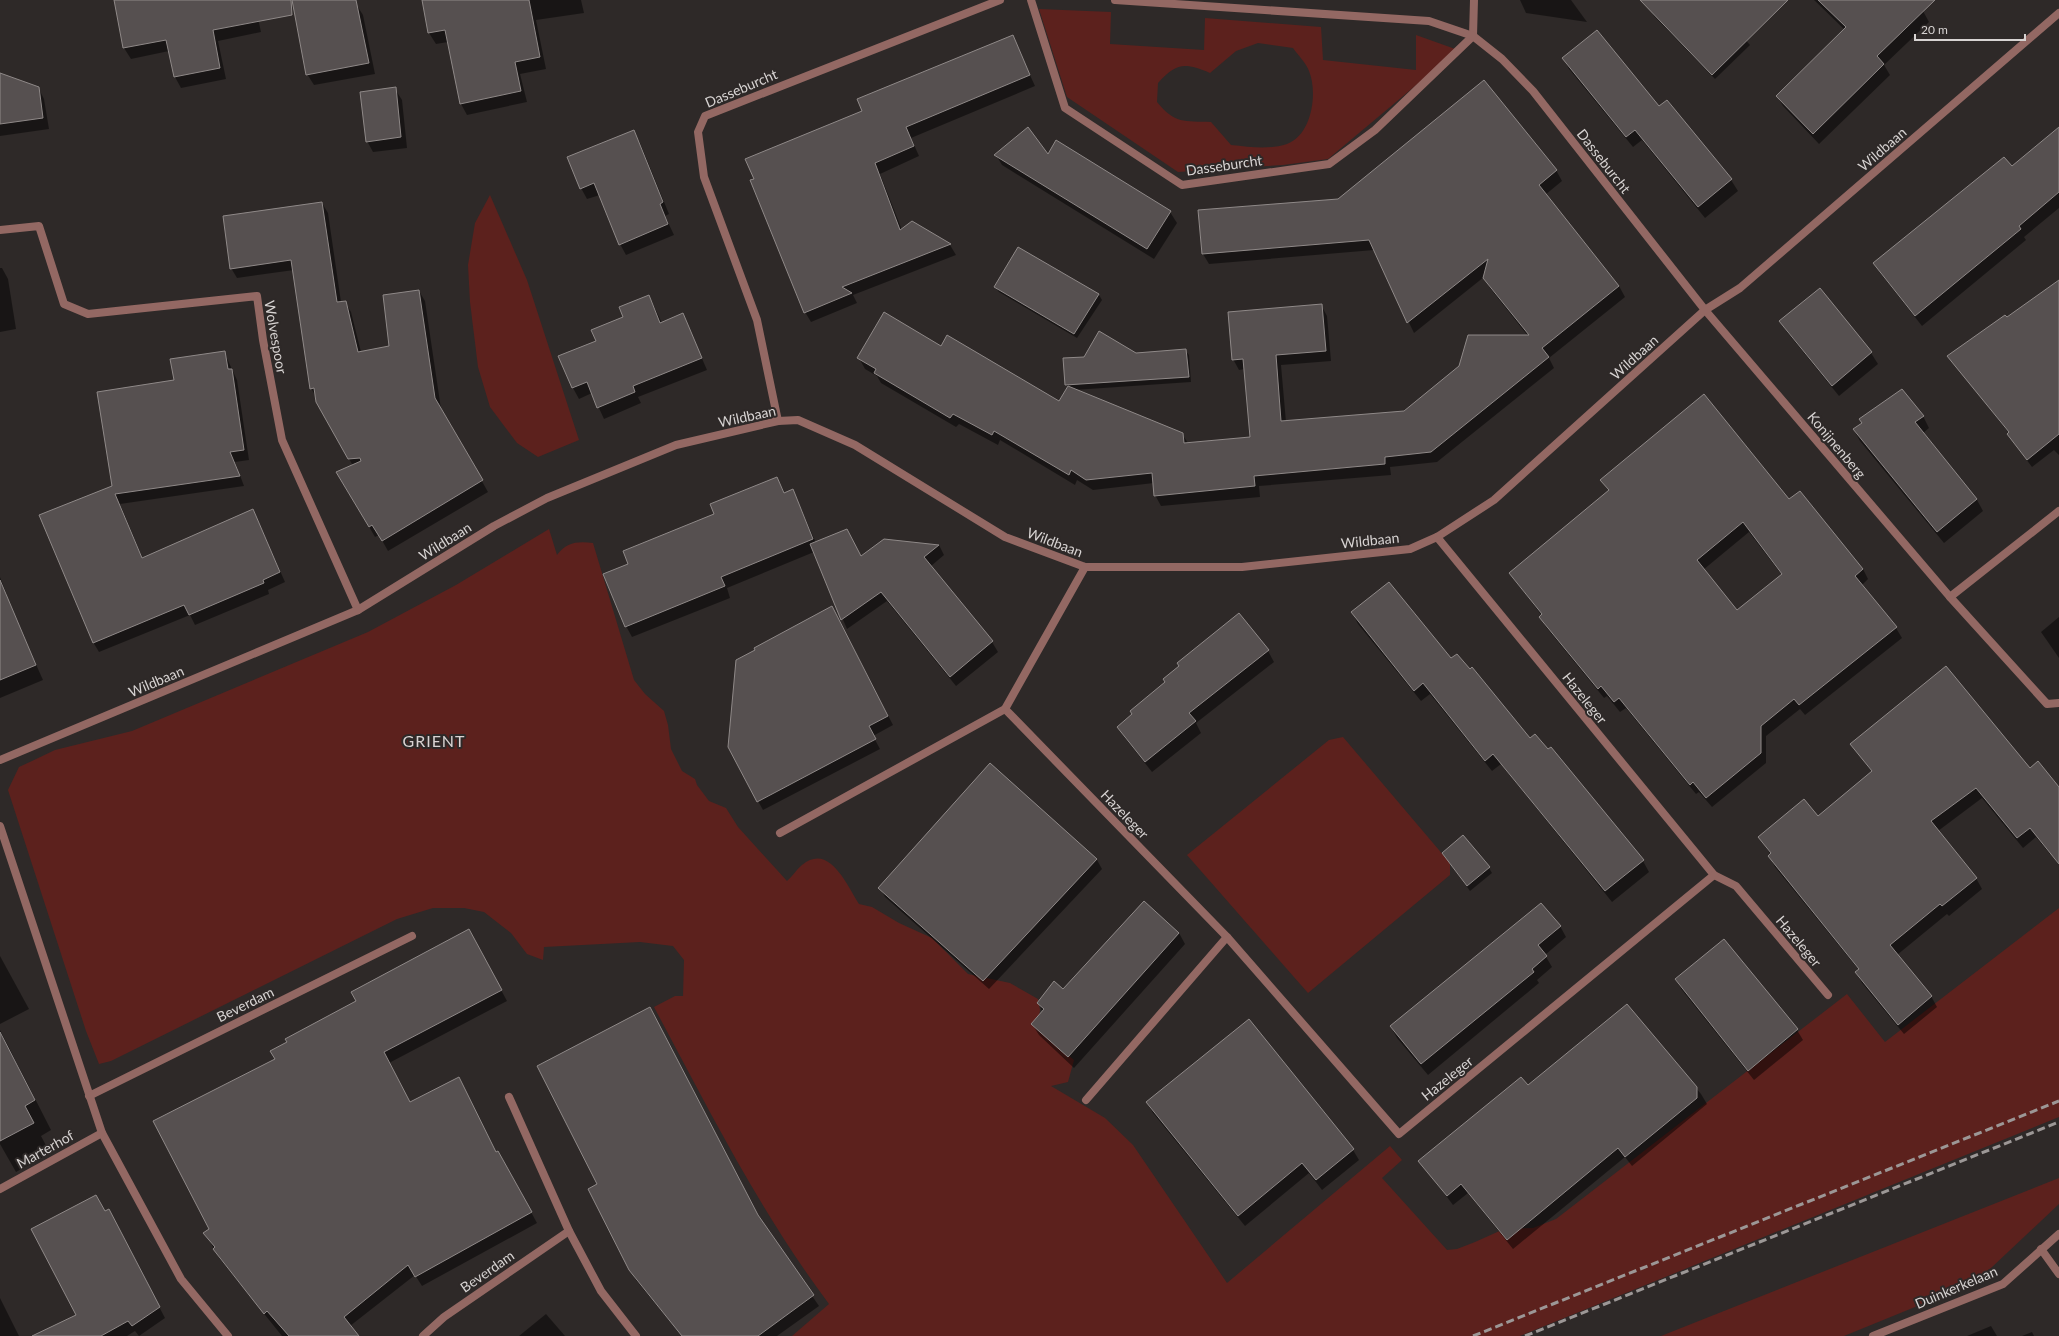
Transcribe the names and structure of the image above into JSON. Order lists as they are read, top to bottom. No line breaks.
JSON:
{"streets":{"street":["Dasseburcht","Wildbaan","Wolvespoor","Konijnenberg","Hazeleger","Beverdam","Marterhof","Duinkerkelaan"]},"crossings":[["Dasseburcht","Wildbaan"],["Dasseburcht","Konijnenberg"],["Wildbaan","Wolvespoor"],["Wildbaan","Konijnenberg"],["Wildbaan","Hazeleger"]],"districts":["GRIENT"],"scale_bar":"20 m"}
